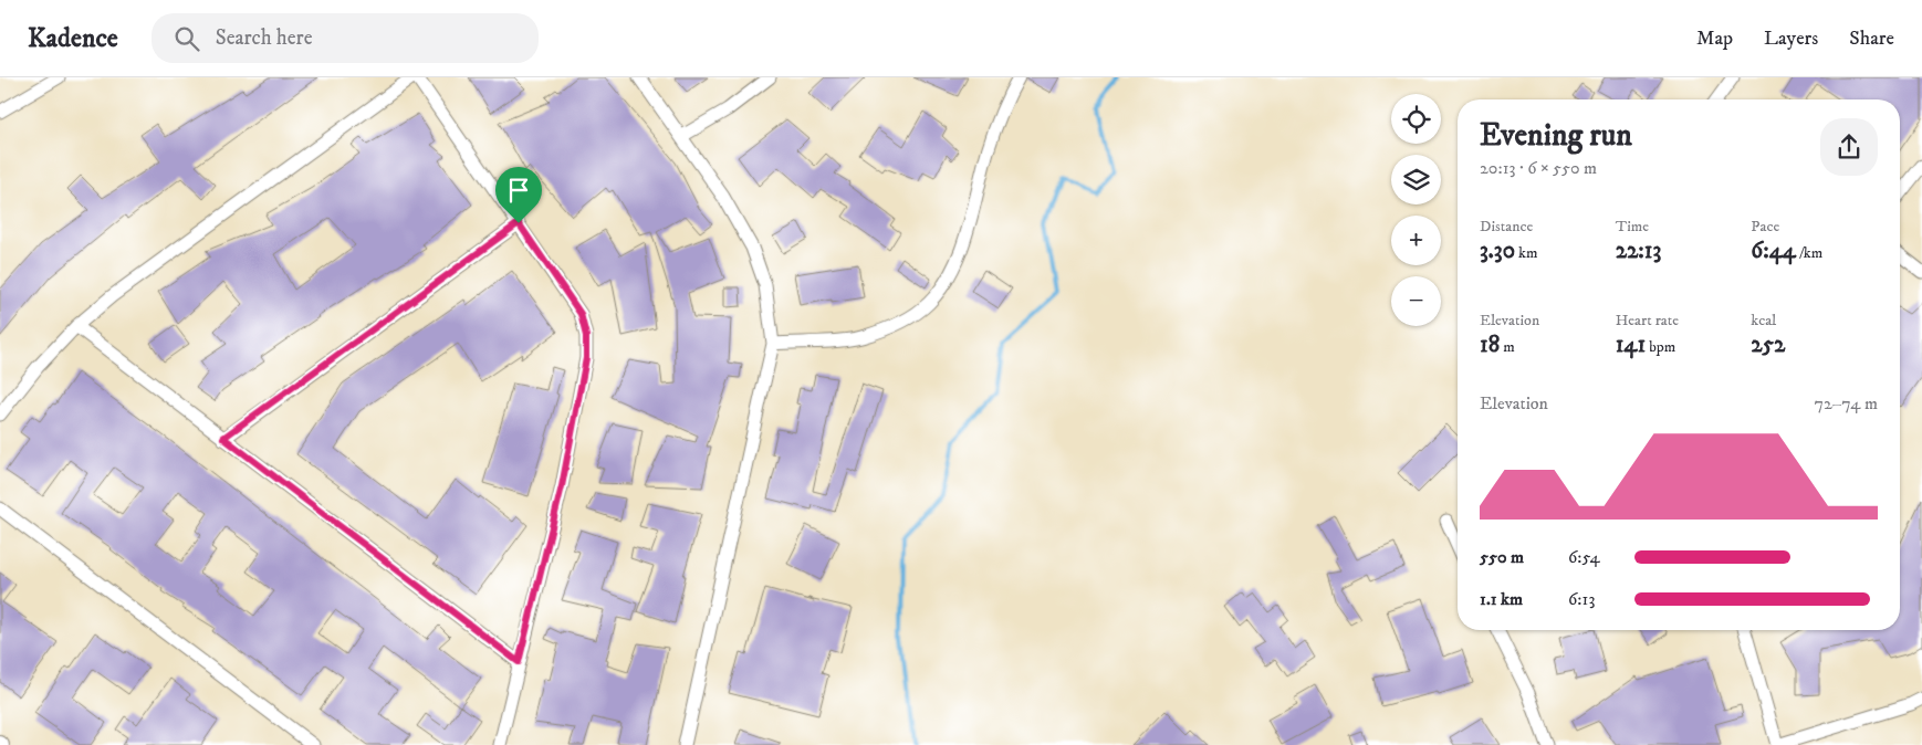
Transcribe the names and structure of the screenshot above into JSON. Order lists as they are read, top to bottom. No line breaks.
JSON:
{"page":{"header":"Kadence","search":"Search here","nav":["Map","Layers","Share"],"map_buttons":["+","−"],"heading":["Evening run","20:13 · 6 × 550 m"],"stats":[["Distance","3.30 km"],["Time","22:13"],["Pace","6:44 /km"],["Elevation","18 m"],["Heart rate","141 bpm"],["kcal","252"]],"chart":["Elevation","72–74 m"],"list":[{"name":"550 m","note":"6:54"},{"name":"1.1 km","note":"6:13"}]}}
